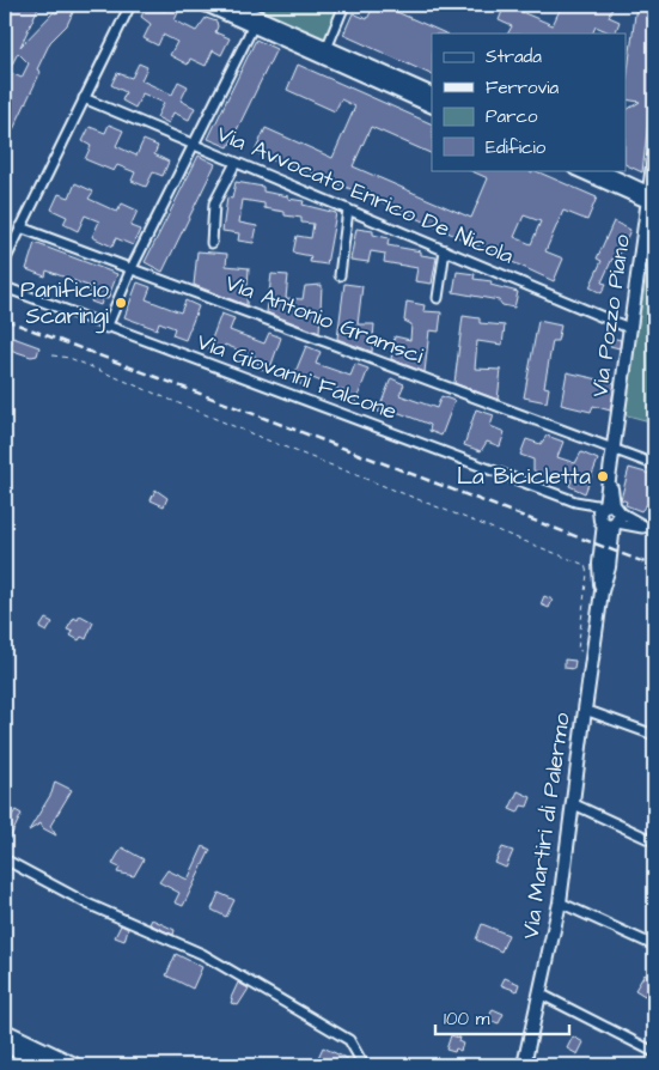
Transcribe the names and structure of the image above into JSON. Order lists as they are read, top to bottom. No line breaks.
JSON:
{"streets":{"street":["Via Avvocato Enrico De Nicola","Via Pozzo Piano","Via Antonio Gramsci","Via Giovanni Falcone","Via Martiri di Palermo"]},"crossings":[["Via Avvocato Enrico De Nicola","Via Pozzo Piano"],["Via Pozzo Piano","Via Antonio Gramsci"],["Via Pozzo Piano","Via Giovanni Falcone"],["Via Pozzo Piano","Via Martiri di Palermo"]],"places":["Panificio Scaringi","La Bicicletta"],"legend":["Strada","Ferrovia","Parco","Edificio"],"scale_bar":"100 m"}
